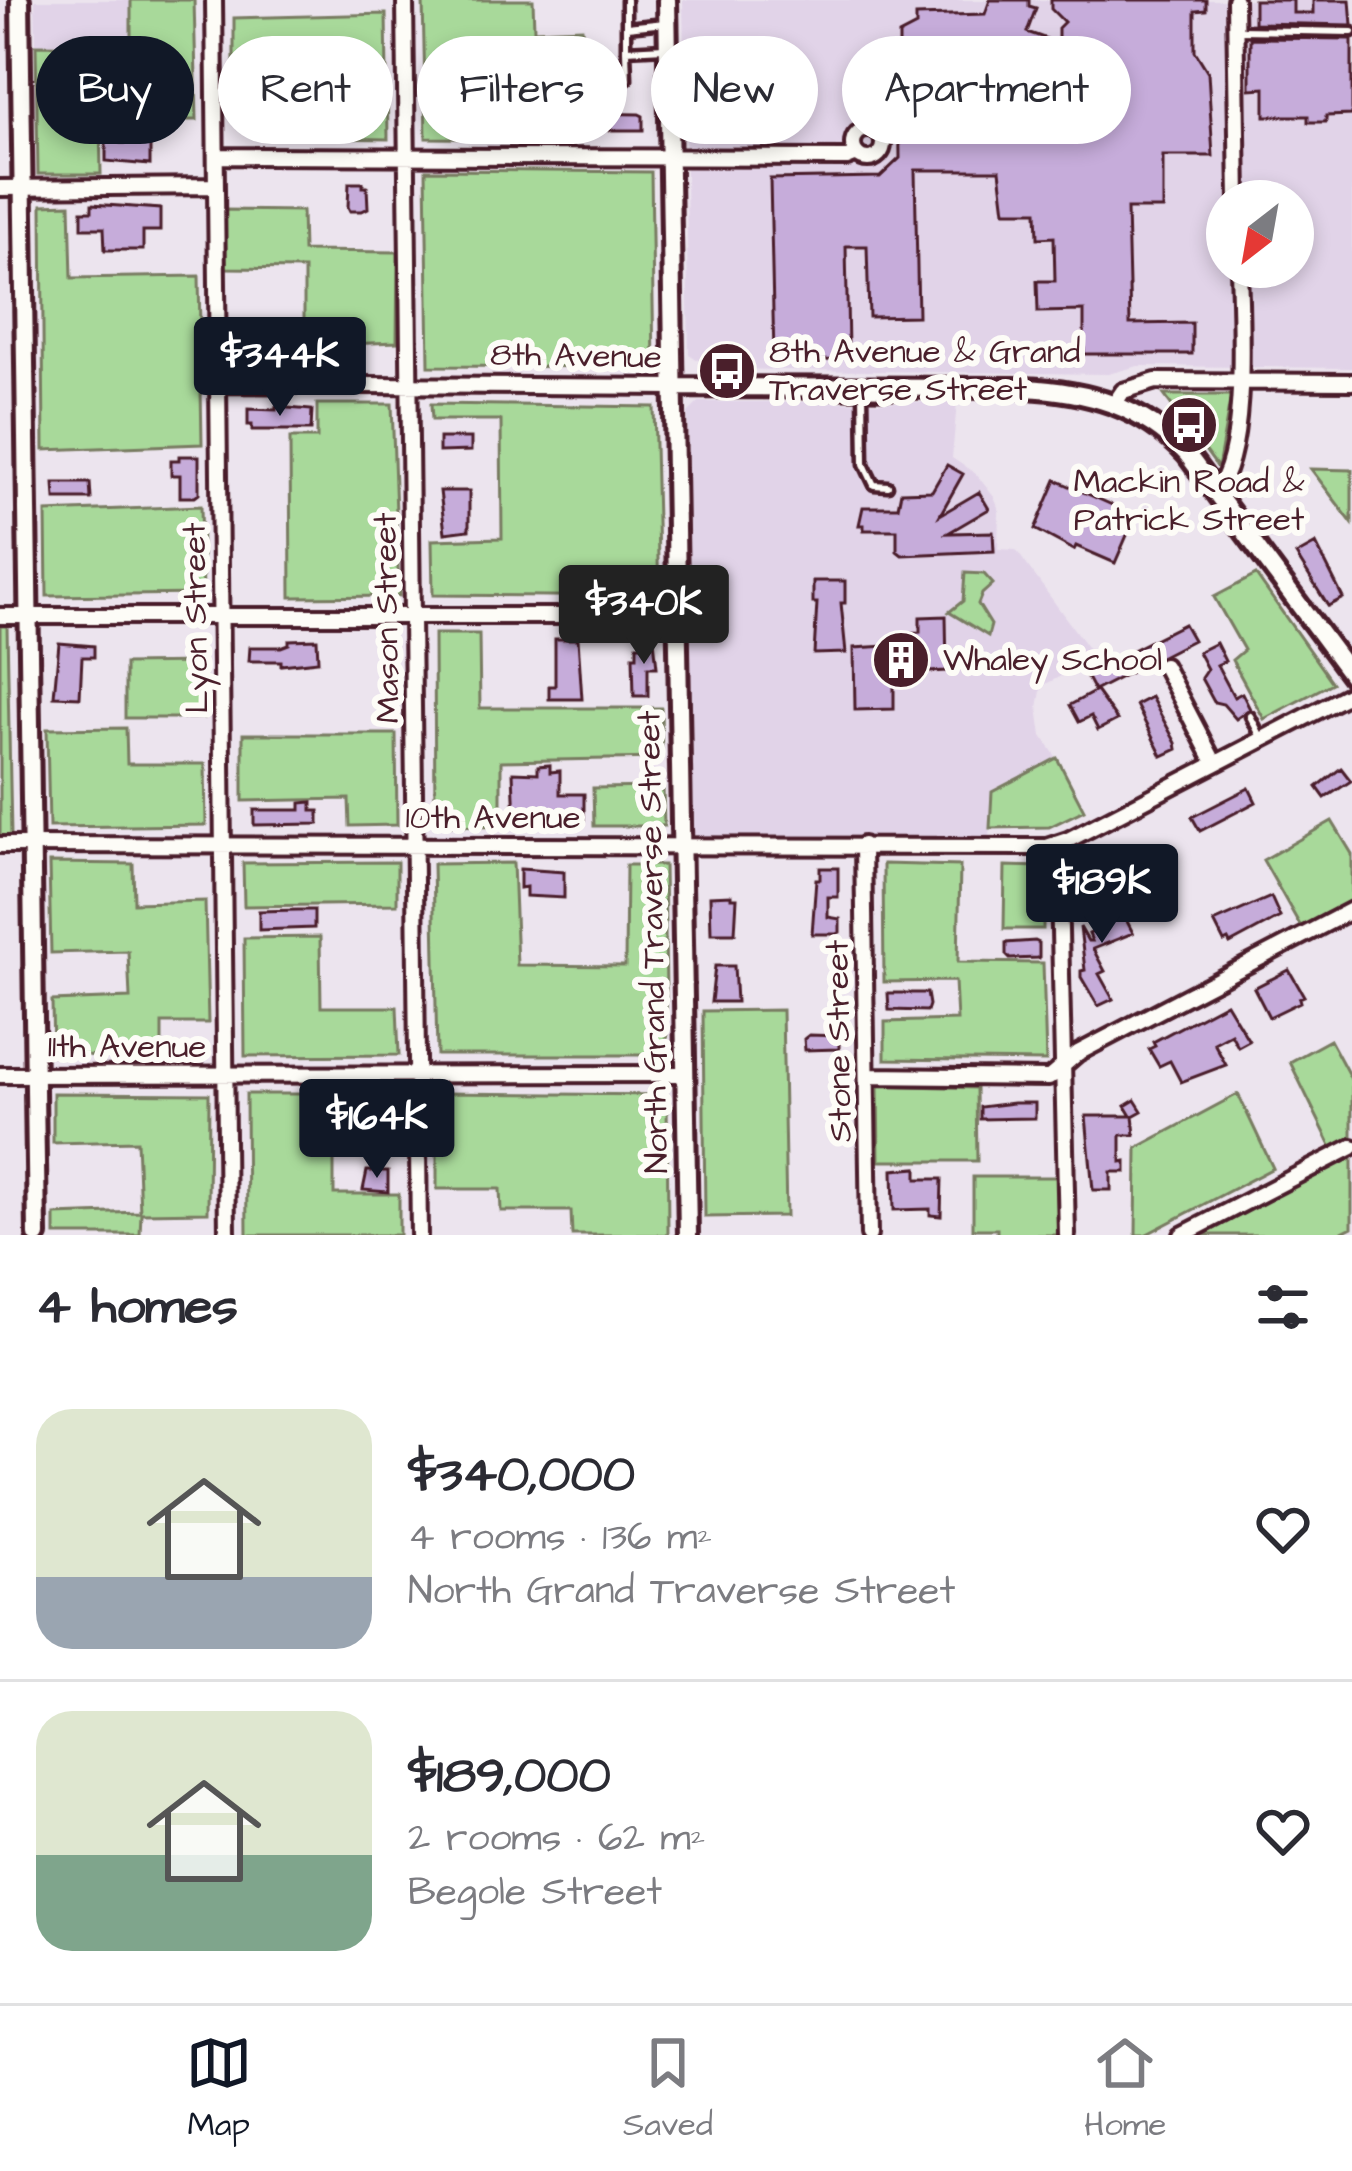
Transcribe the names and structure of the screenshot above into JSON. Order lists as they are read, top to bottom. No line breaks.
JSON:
{"streets":{"street":["8th Avenue","Lyon Street","Mason Street","10th Avenue","North Grand Traverse Street","Stone Street","11th Avenue"]},"crossings":[["8th Avenue","Lyon Street"],["8th Avenue","Mason Street"],["8th Avenue","North Grand Traverse Street"],["Lyon Street","10th Avenue"],["Lyon Street","11th Avenue"],["Mason Street","10th Avenue"],["Mason Street","11th Avenue"],["10th Avenue","North Grand Traverse Street"],["10th Avenue","Stone Street"],["North Grand Traverse Street","11th Avenue"]],"places":{"bus stop":["8th Avenue & Grand Traverse Street","Mackin Road & Patrick Street"],"building":["Whaley School"]},"north":"bottom left","page":{"chip":["Buy","Rent","Filters","New","Apartment"],"price":["$344K","$340K","$189K","$164K"],"heading":"4 homes","list":[{"name":"$340,000","note":"4 rooms · 136 m² · North Grand Traverse Street"},{"name":"$189,000","note":"2 rooms · 62 m² · Begole Street"}],"tabs":["Map","Saved","Home"]}}
